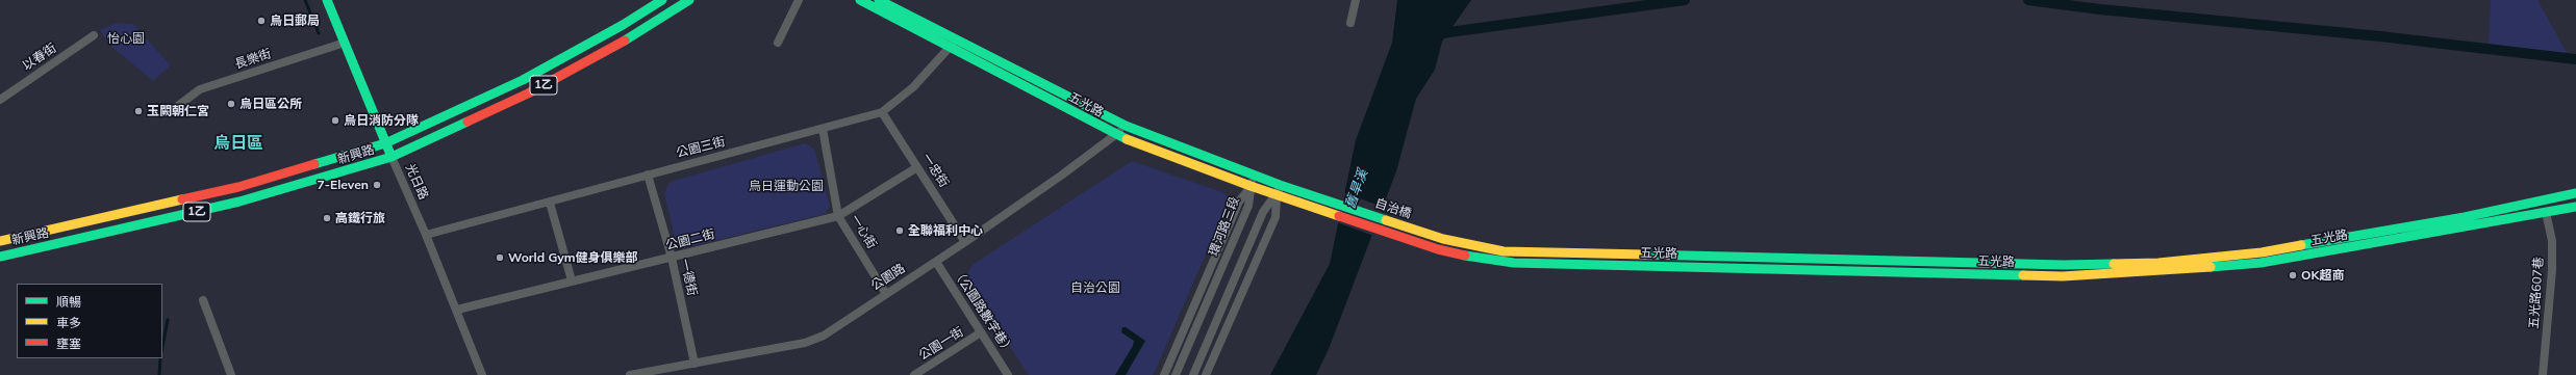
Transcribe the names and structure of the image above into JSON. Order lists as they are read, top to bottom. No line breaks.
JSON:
{"streets":{"main road":["1乙","五光路","新興路","光日路","自治橋"],"street":["以春街","長樂街","公園三街","一忠街","環河路三段","一心街","公園二街","一德街","公園路","五光路607巷","（公園路數字巷）","公園一街"]},"crossings":[["長樂街","光日路"],["五光路","公園三街"],["五光路","自治橋"],["五光路","環河路三段"],["五光路","公園路"],["五光路","五光路607巷"],["公園三街","一忠街"],["公園三街","光日路"],["公園三街","一心街"],["公園三街","一德街"],["新興路","光日路"],["一忠街","公園二街"],["一忠街","公園路"],["光日路","公園二街"],["一心街","公園二街"],["一心街","公園路"],["公園二街","一德街"],["一德街","公園路"],["公園路","（公園路數字巷）"],["（公園路數字巷）","公園一街"]],"districts":["烏日區"],"water":["舊旱溪"],"parks":["怡心園","烏日運動公園","自治公園"],"places":["烏日郵局","烏日區公所","玉闕朝仁宮","烏日消防分隊","7-Eleven","高鐵行旅","全聯福利中心","World Gym健身俱樂部","OK超商"],"legend":["順暢","車多","壅塞"]}
